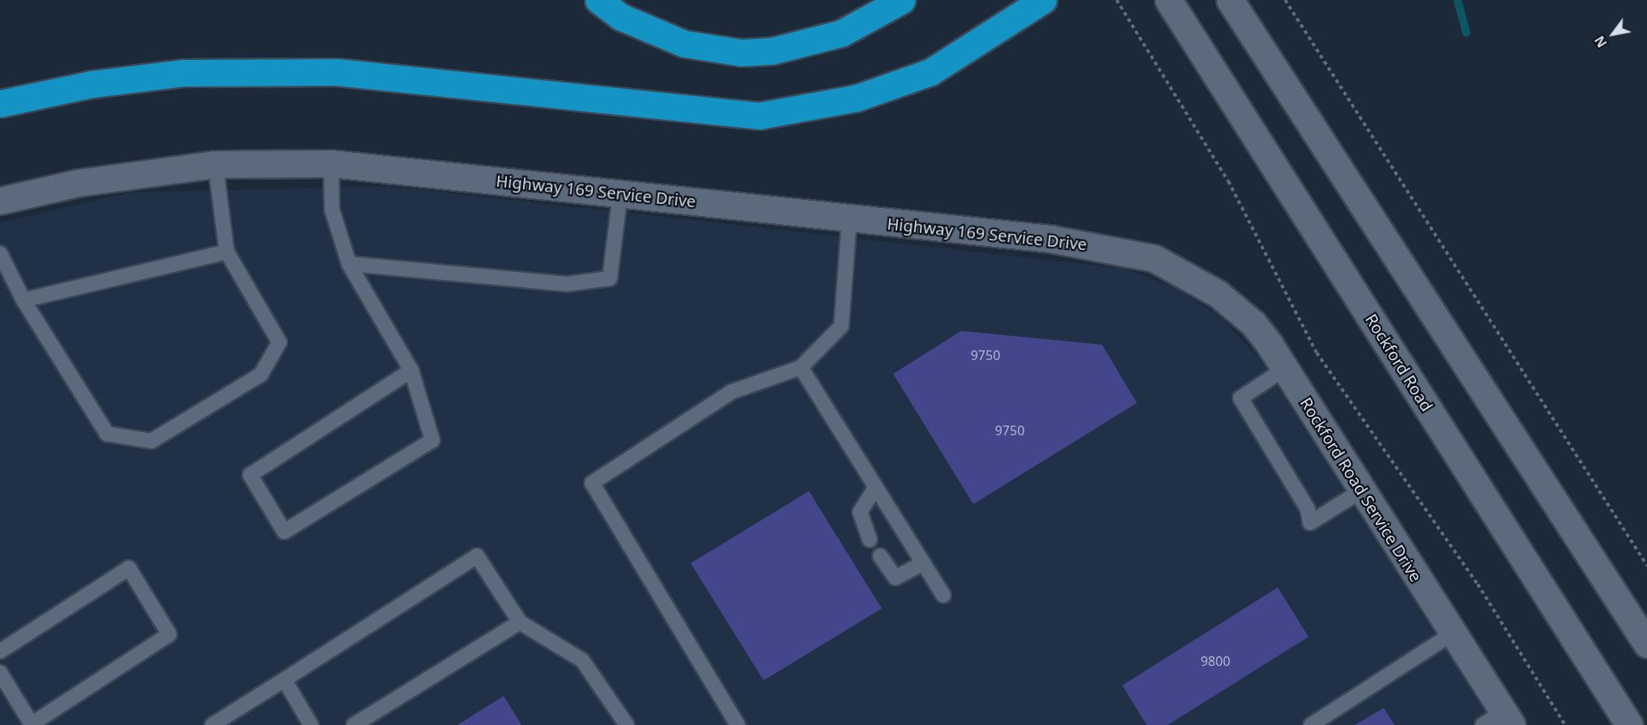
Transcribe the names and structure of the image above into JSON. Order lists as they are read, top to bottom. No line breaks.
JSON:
{"streets":{"street":["Highway 169 Service Drive","Rockford Road","Rockford Road Service Drive"]},"crossings":[["Highway 169 Service Drive","Rockford Road Service Drive"]],"house_numbers":["9750","9750","9800"],"north":"bottom left"}
